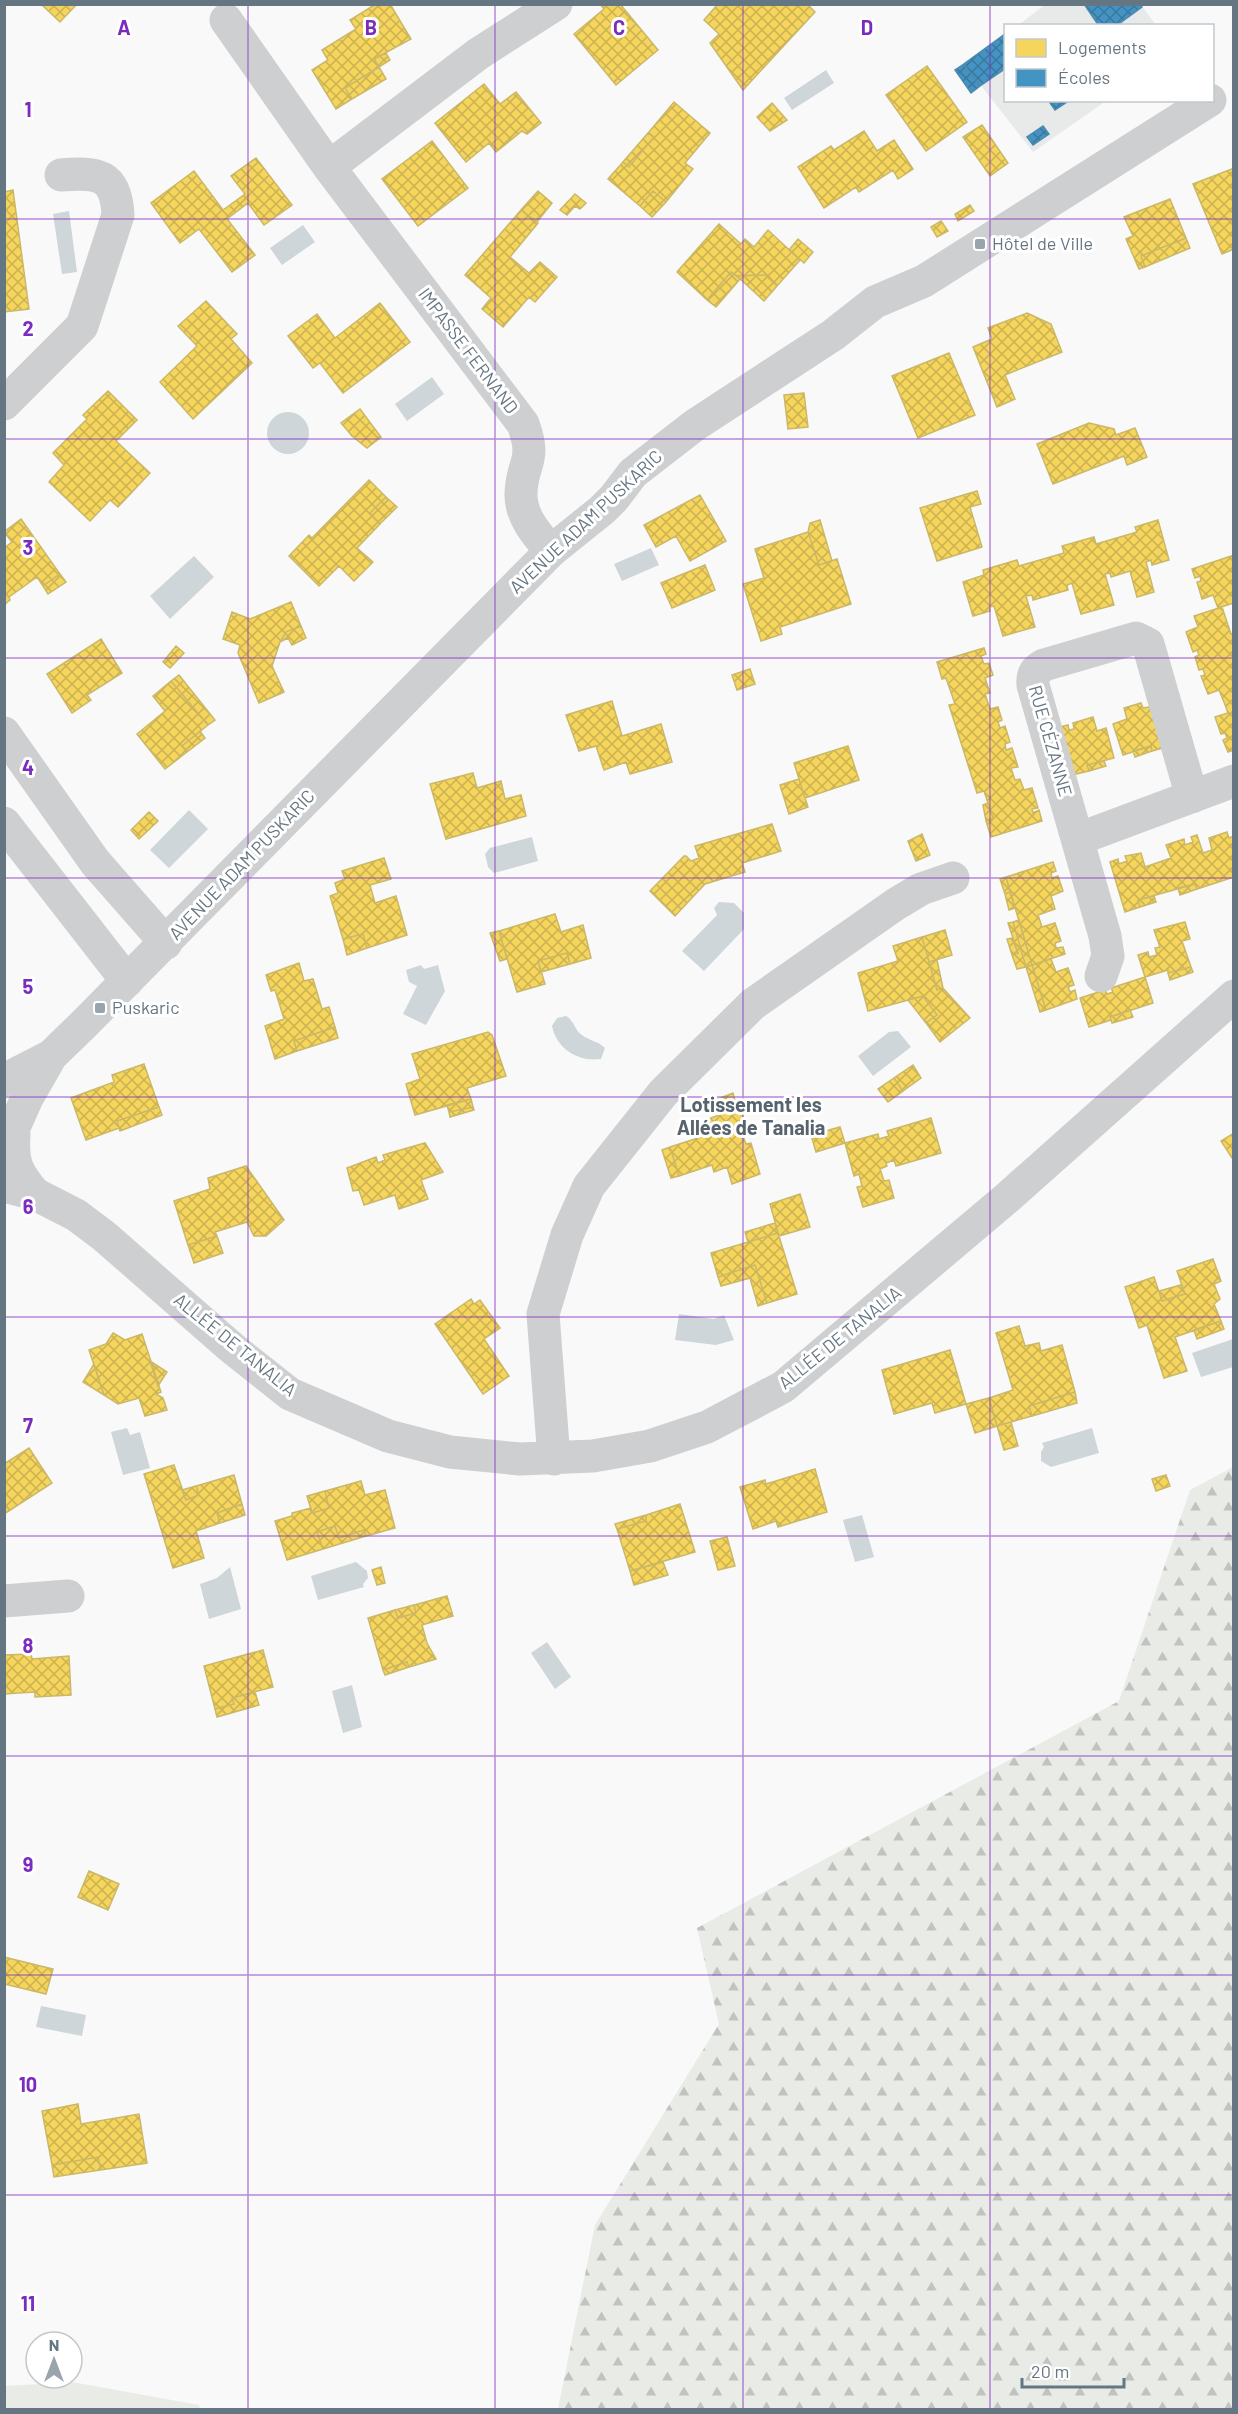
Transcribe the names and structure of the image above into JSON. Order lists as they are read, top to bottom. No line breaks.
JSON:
{"streets":{"street":["IMPASSE FERNAND","AVENUE ADAM PUSKARIC","RUE CÉZANNE","ALLÉE DE TANALIA"]},"crossings":[["IMPASSE FERNAND","AVENUE ADAM PUSKARIC"],["AVENUE ADAM PUSKARIC","ALLÉE DE TANALIA"]],"districts":["Lotissement les Allées de Tanalia"],"places":{"transit":["Hôtel de Ville","Puskaric"]},"legend":["Logements","Écoles"],"scale_bar":"20 m","north":"top","grid":{"columns":["A","B","C","D"],"rows":["1","2","3","4","5","6","7","8","9","10","11"]}}
